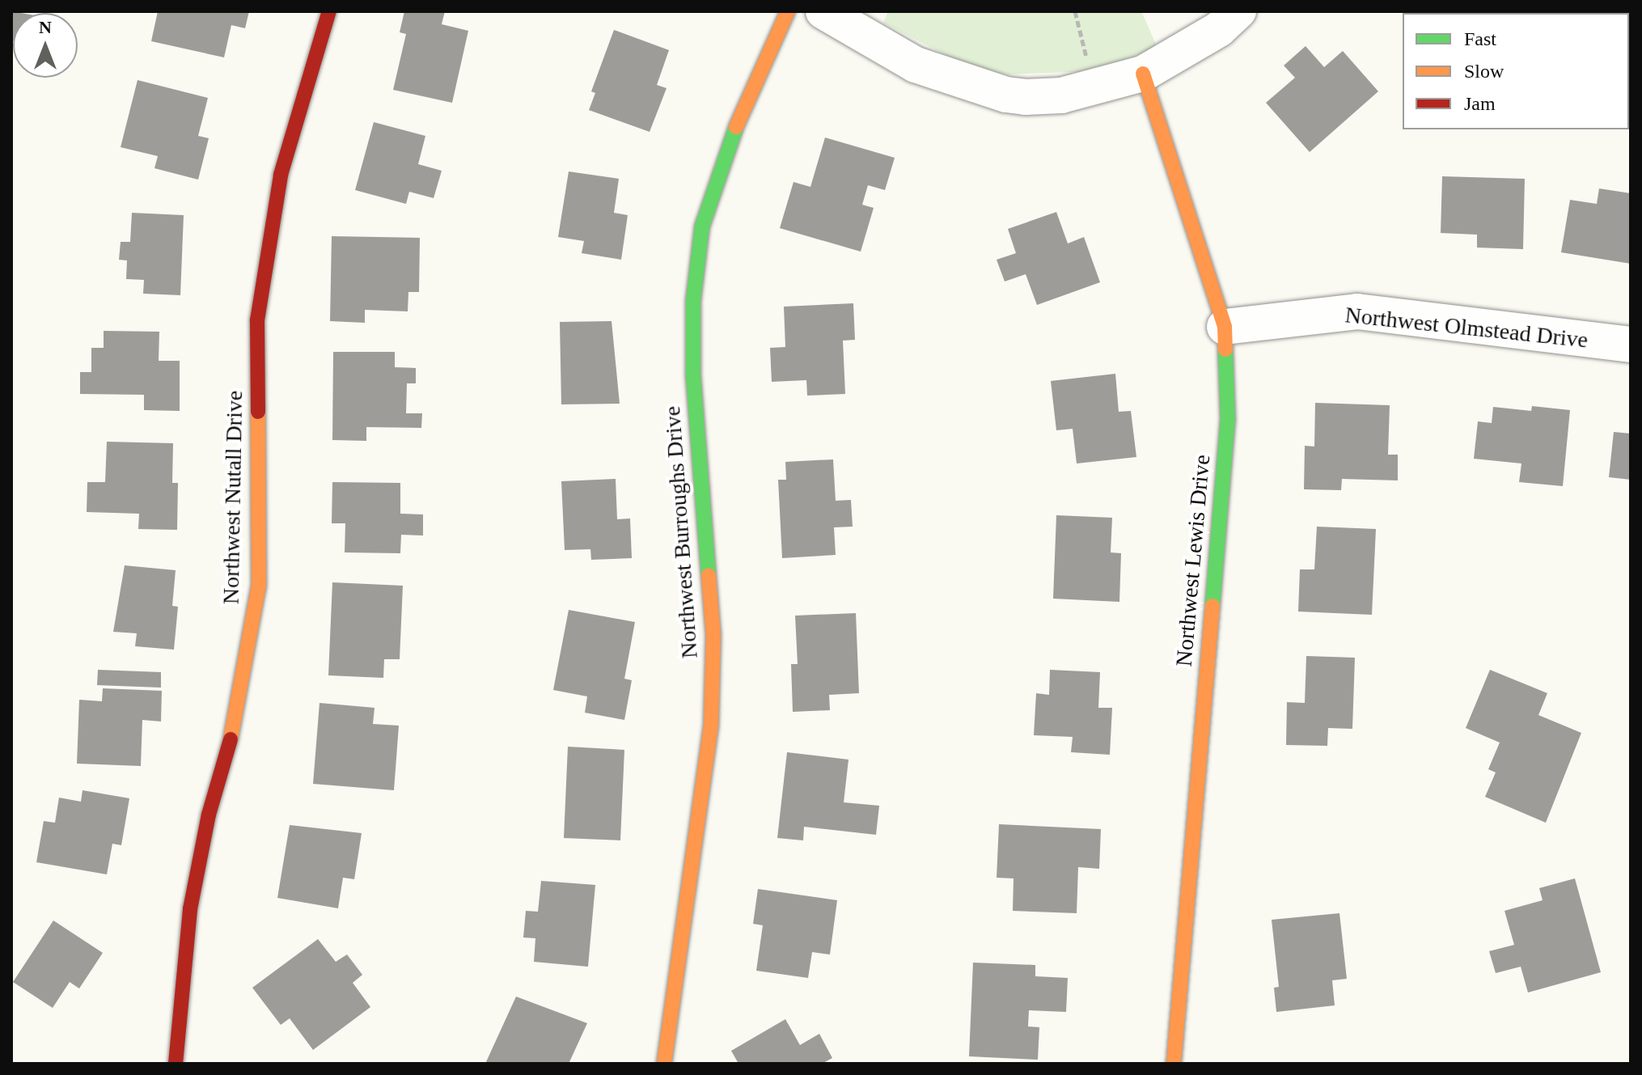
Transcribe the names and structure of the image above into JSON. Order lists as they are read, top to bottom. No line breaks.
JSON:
{"streets":{"street":["Northwest Olmstead Drive","Northwest Nutall Drive","Northwest Burroughs Drive","Northwest Lewis Drive"]},"crossings":[["Northwest Olmstead Drive","Northwest Lewis Drive"]],"legend":["Fast","Slow","Jam"],"north":"top"}
